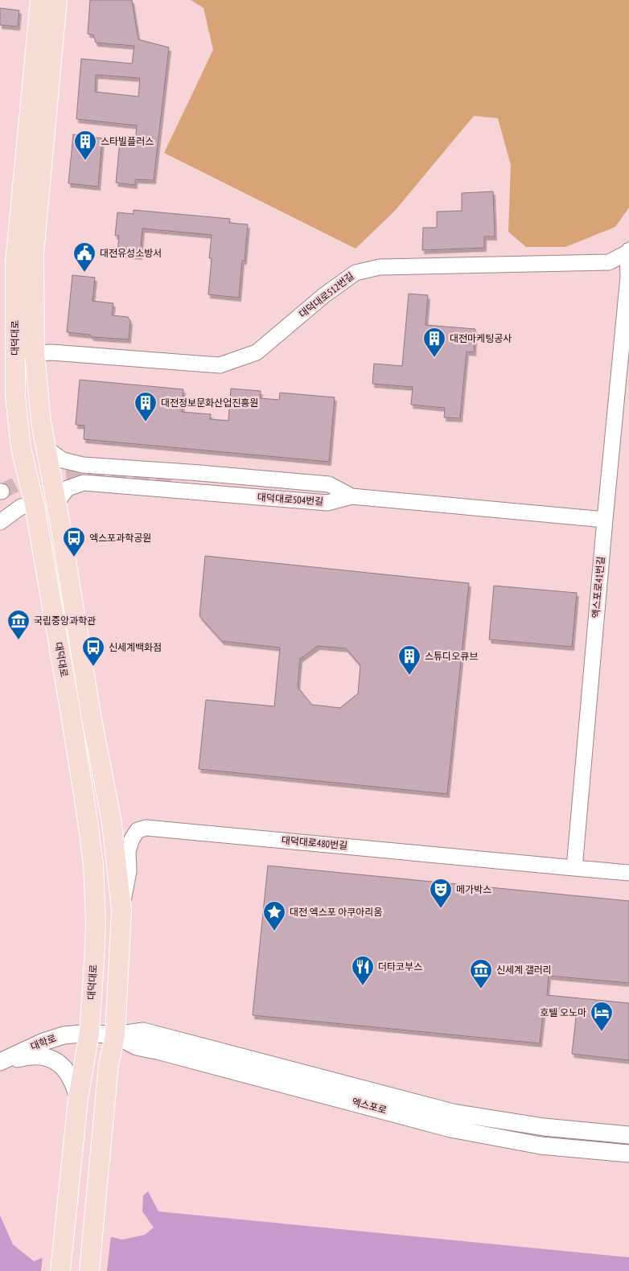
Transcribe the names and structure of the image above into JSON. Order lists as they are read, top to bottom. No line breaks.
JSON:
{"streets":{"main road":["대덕대로","대학로","엑스포로"],"street":["대덕대로512번길","엑스포로41번길","대덕대로480번길"]},"crossings":[["대덕대로512번길","대덕대로"],["대덕대로512번길","엑스포로41번길"],["대덕대로","대덕대로480번길"],["대덕대로","대학로"],["대덕대로","엑스포로"],["엑스포로41번길","대덕대로480번길"],["대학로","엑스포로"]],"places":{"building":["스타빌플러스","대전마케팅공사","대전정보문화산업진흥원","스튜디오큐브"],"public building":["대전유성소방서"],"bus stop":["엑스포과학공원","신세계백화점"],"museum":["국립중앙과학관","신세계 갤러리"],"theatre":["메가박스"],"place":["대전 엑스포 아쿠아리움"],"restaurant":["더타코부스"],"hotel":["호텔 오노마"]}}
